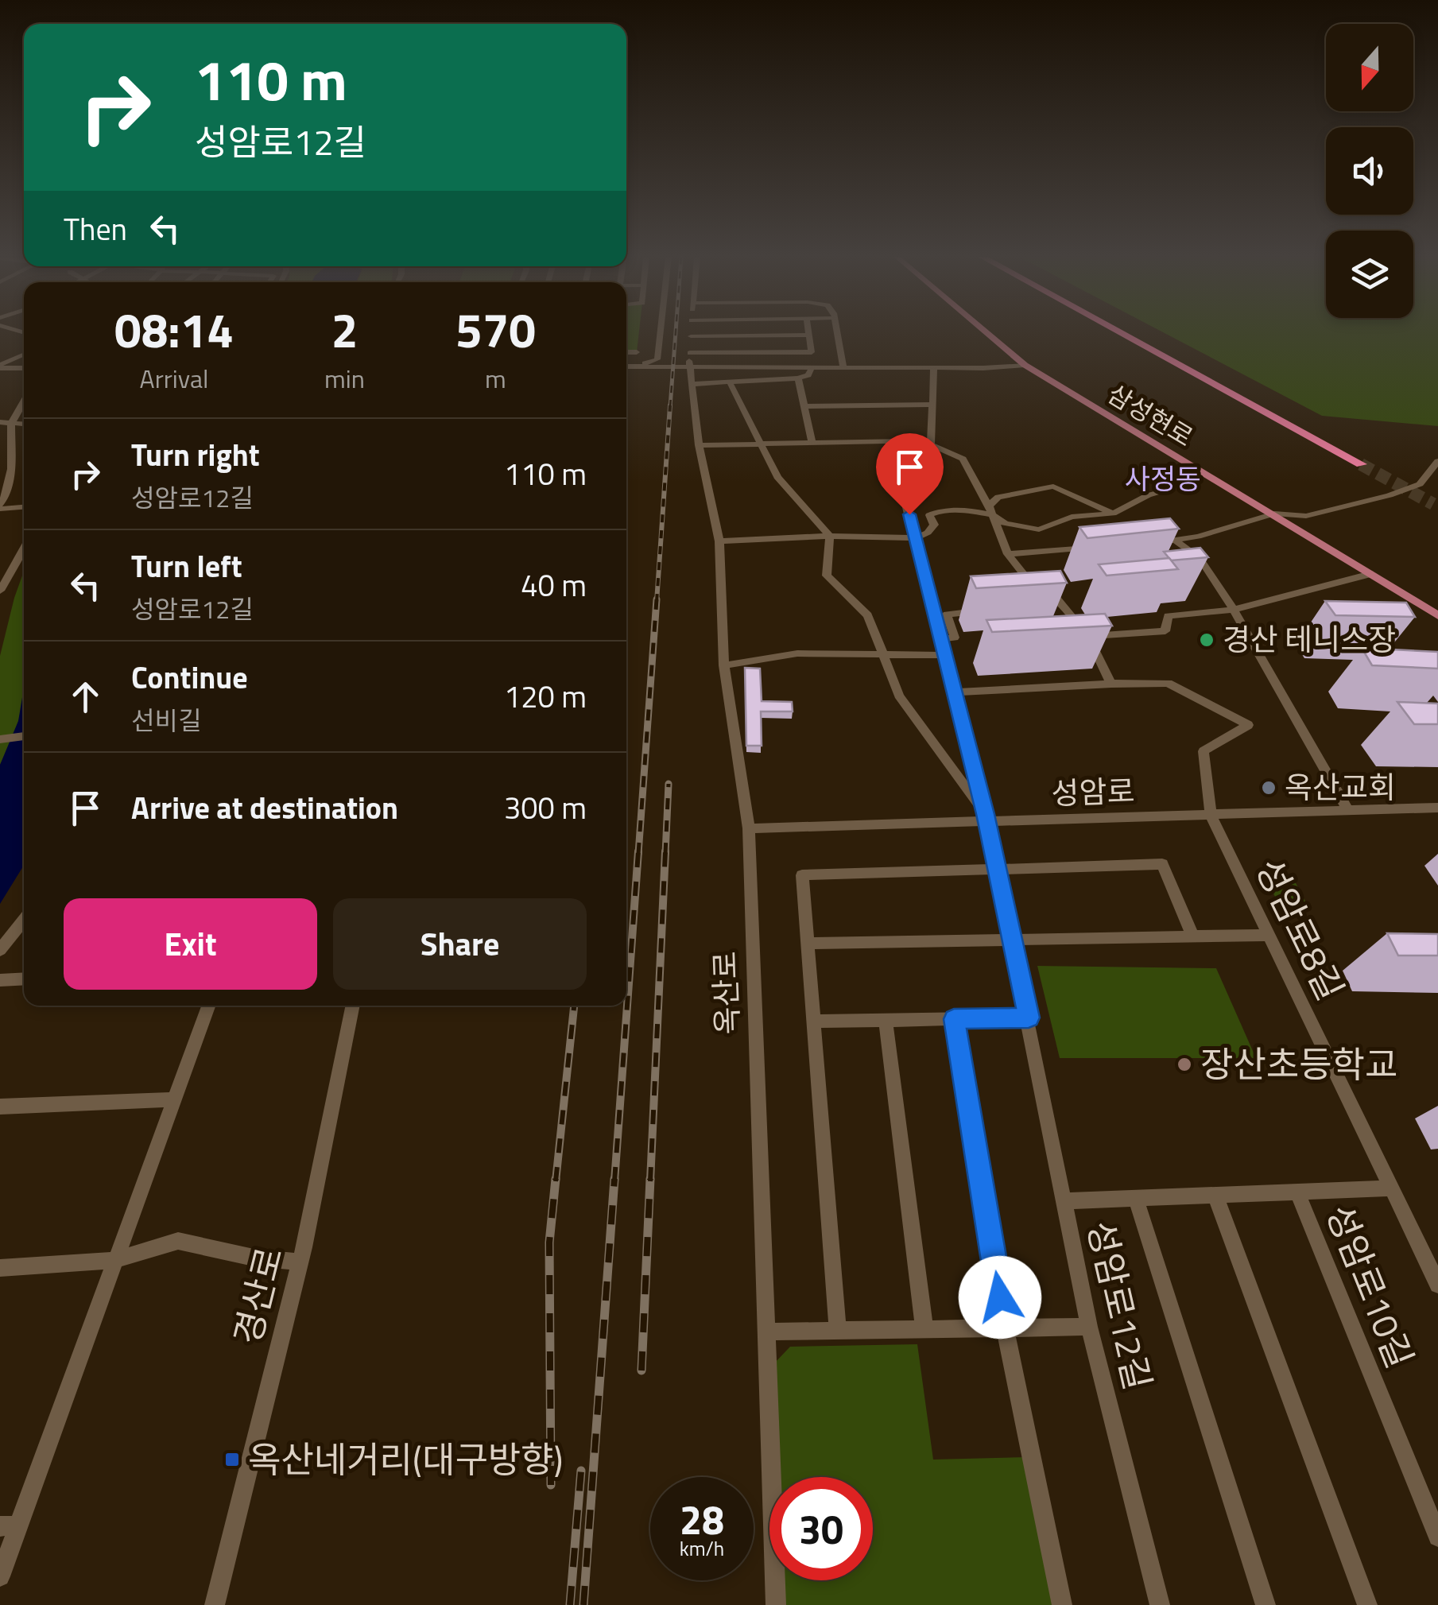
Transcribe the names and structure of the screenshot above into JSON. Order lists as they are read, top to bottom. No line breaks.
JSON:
{"streets":{"main road":["삼성현로"],"street":["성암로","성암로8길","옥산로","성암로10길","경산로","성암로12길"]},"crossings":[["성암로","성암로8길"],["성암로","옥산로"],["성암로","성암로12길"]],"districts":["사정동"],"places":{"other":["경산 테니스장","옥산교회","장산초등학교"],"transit":["옥산네거리(대구방향)"]},"north":"bottom","page":{"turn":["110 m","성암로12길"],"then":"Then","eta":["08:14","Arrival","2","min","570","m"],"list":[{"name":"Turn right","note":"성암로12길","value":"110 m"},{"name":"Turn left","note":"성암로12길","value":"40 m"},{"name":"Continue","note":"선비길","value":"120 m"},{"name":"Arrive at destination","value":"300 m"}],"buttons":["Exit","Share"],"speed":"28 km/h","limit":"30"}}
